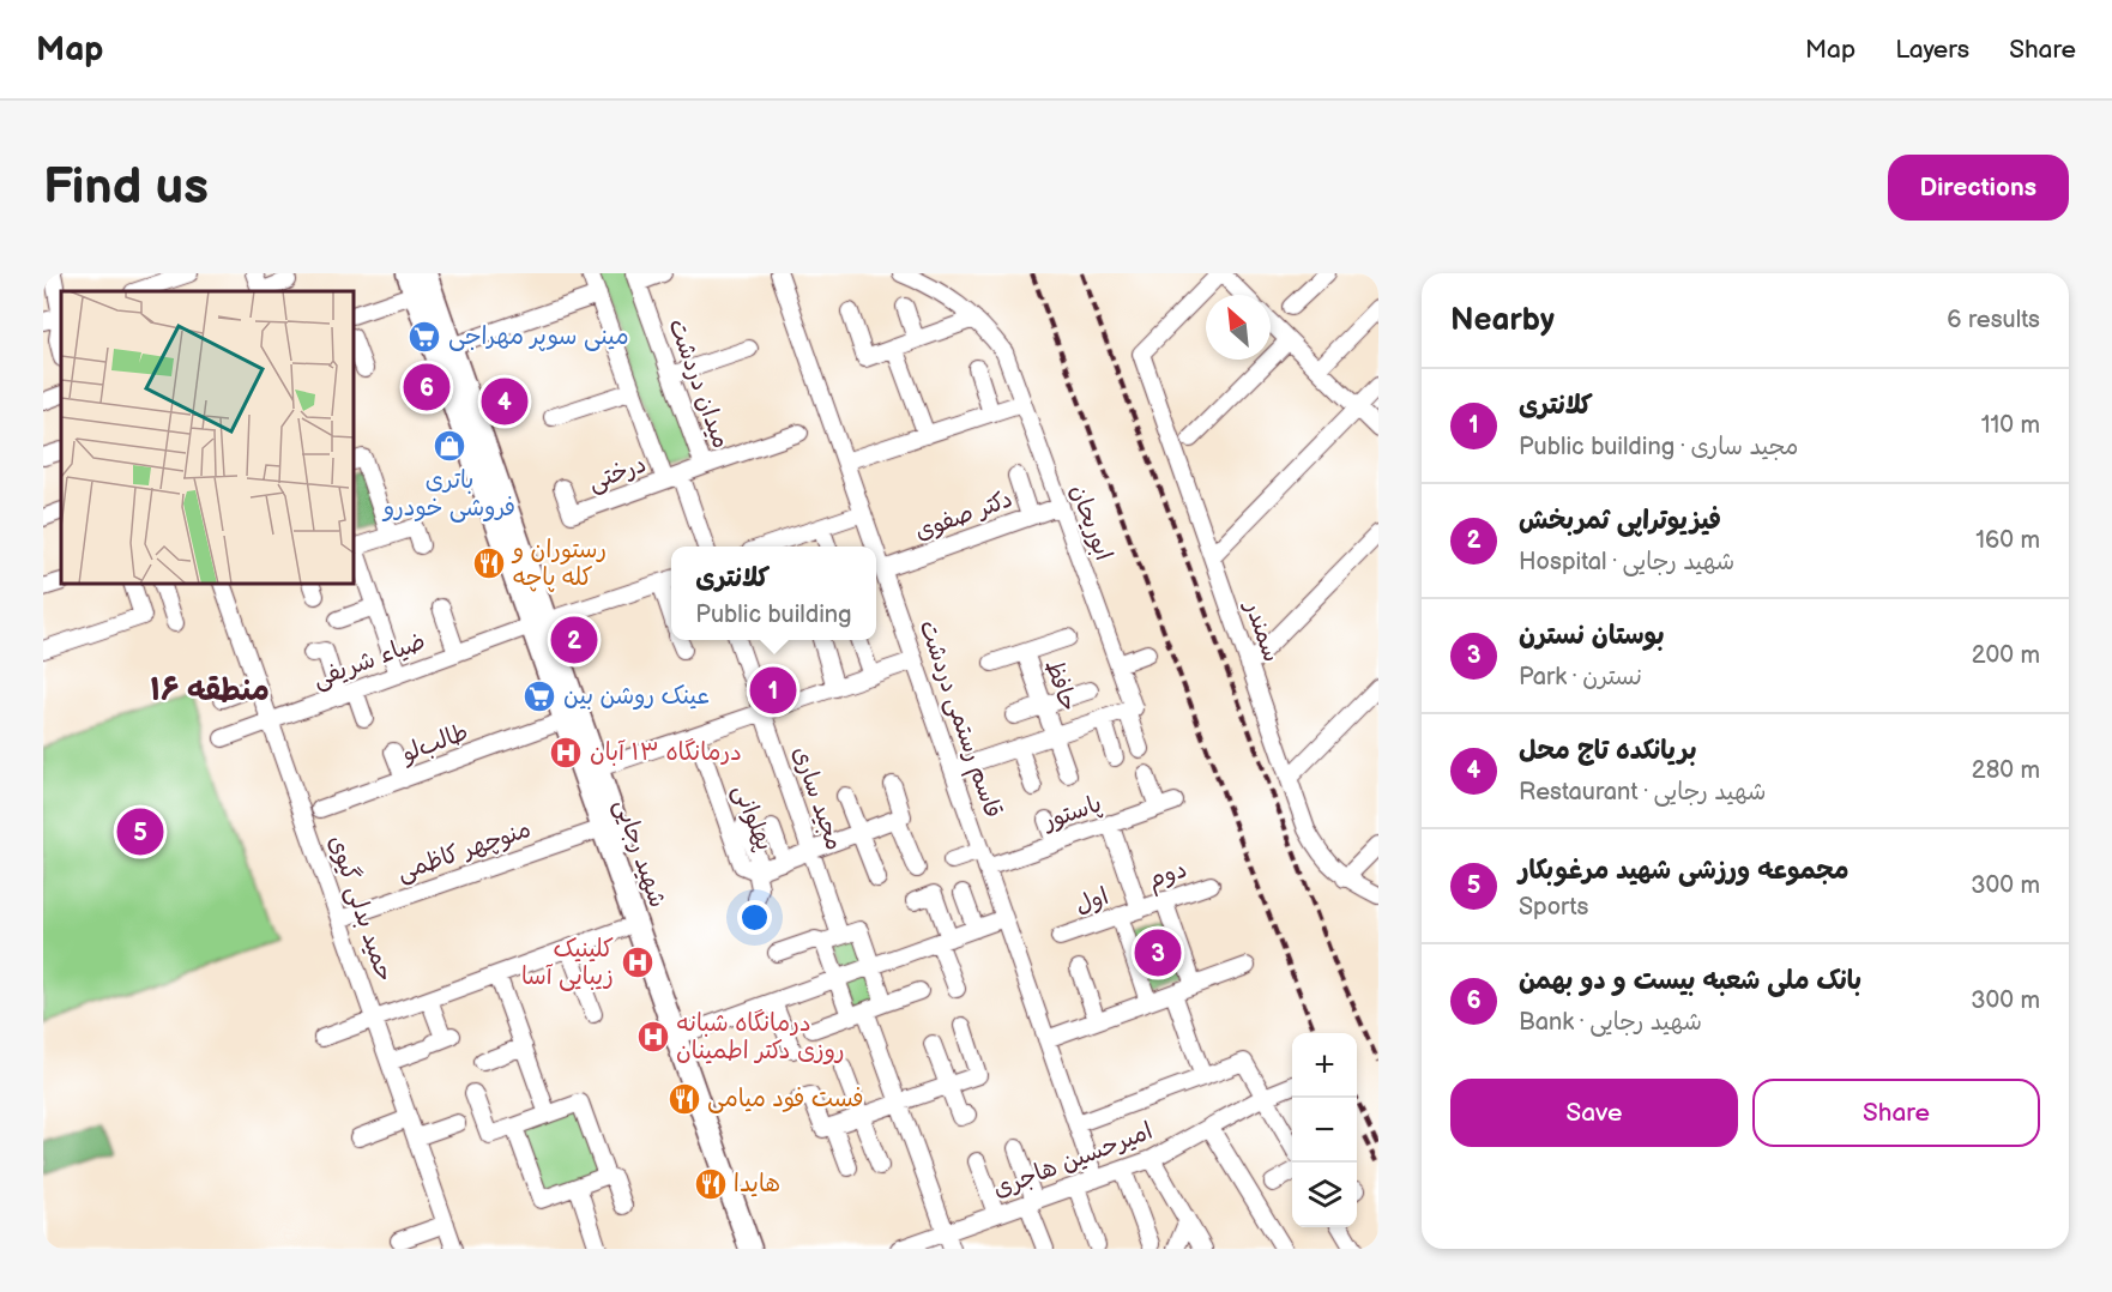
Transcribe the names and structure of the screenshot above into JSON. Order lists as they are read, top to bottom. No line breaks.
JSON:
{"streets":{"main road":["شهید رجایی"],"street":["میدان دردشت","درختی","دکتر صفوی","ابوریحان","سمندر","ضیاء شریفی","حافظ","قاسم رستمی دردشت","طالب‌لو","مجید ساری","پاستور","پهلوانی","منوچهر کاظمی","دوم","اول","حمید بدلی گیوی","امیرحسین هاجری"]},"crossings":[["میدان دردشت","درختی"],["دکتر صفوی","ابوریحان"],["دکتر صفوی","قاسم رستمی دردشت"],["ضیاء شریفی","شهید رجایی"],["ضیاء شریفی","حمید بدلی گیوی"],["قاسم رستمی دردشت","پاستور"],["قاسم رستمی دردشت","امیرحسین هاجری"],["طالب‌لو","شهید رجایی"],["منوچهر کاظمی","شهید رجایی"],["منوچهر کاظمی","حمید بدلی گیوی"],["دوم","اول"]],"districts":["منطقه ۱۶"],"places":{"supermarket":["مینی سوپر مهراجی","عینک روشن بین"],"shop":["باتری فروشی خودرو"],"restaurant":["رستوران و کله پاچه","فست فود میامی","هایدا"],"hospital":["درمانگاه ۱۳ آبان","کلینیک زیبایی آسا","درمانگاه شبانه روزی دکتر اطمینان"]},"north":"top left","page":{"header":"Map","nav":["Map","Layers","Share"],"buttons":["Directions",["Save","Share"]],"title":"Find us","heading":["Nearby","6 results"],"pins":["6","4","2","1","5","3"],"list":[{"mark":"1","name":"کلانتری","note":"Public building · مجید ساری","value":"110 m"},{"mark":"2","name":"فیزیوتراپی ثمربخش","note":"Hospital · شهید رجایی","value":"160 m"},{"mark":"3","name":"بوستان نسترن","note":"Park · نسترن","value":"200 m"},{"mark":"4","name":"بریانکده تاج محل","note":"Restaurant · شهید رجایی","value":"280 m"},{"mark":"5","name":"مجموعه ورزشی شهید مرغوبکار","note":"Sports","value":"300 m"},{"mark":"6","name":"بانک ملی شعبه بیست و دو بهمن","note":"Bank · شهید رجایی","value":"300 m"}],"popup":["کلانتری","Public building"],"map_buttons":["+","−"]}}
